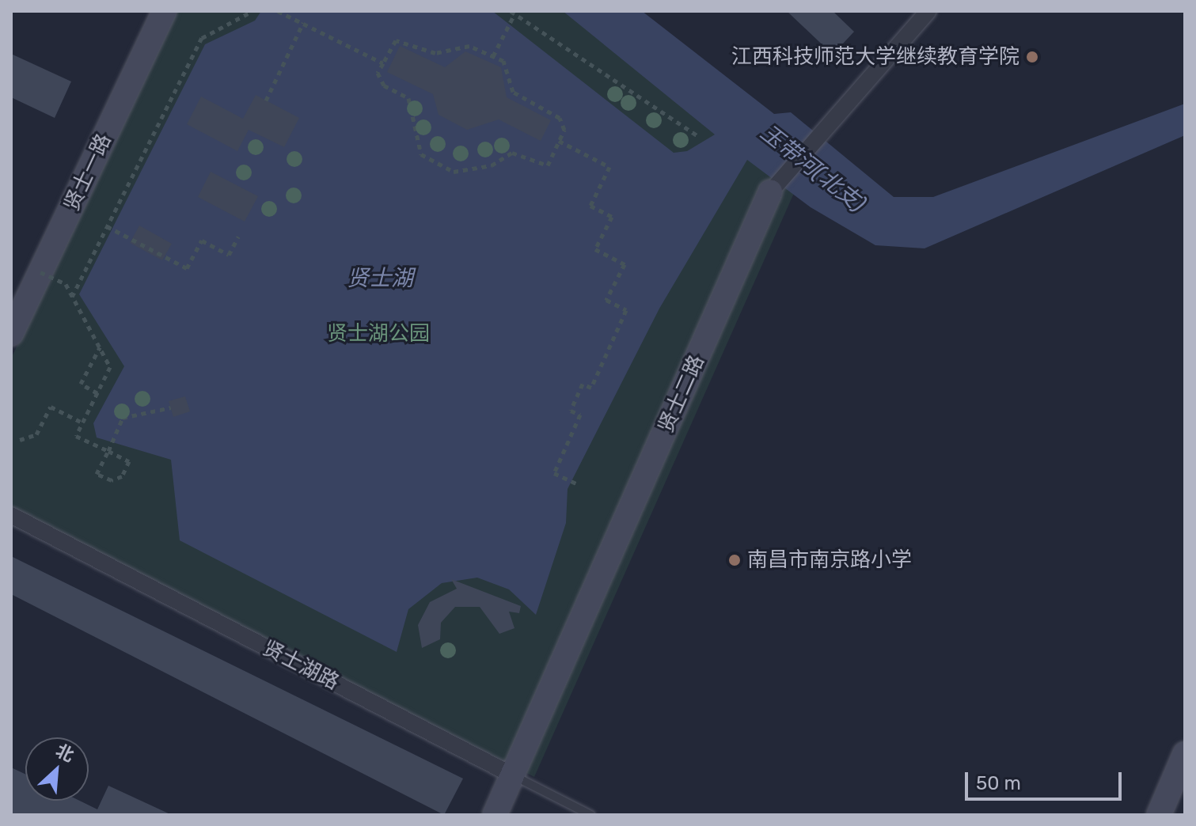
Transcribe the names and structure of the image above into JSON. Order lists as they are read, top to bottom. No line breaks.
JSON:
{"streets":{"street":["贤士一路","贤士二路","贤士湖路"]},"crossings":[["贤士二路","贤士湖路"]],"water":["玉带河(北支)","贤士湖"],"parks":["贤士湖公园"],"places":["江西科技师范大学继续教育学院","南昌市南京路小学"],"scale_bar":"50 m","north":"top right"}
